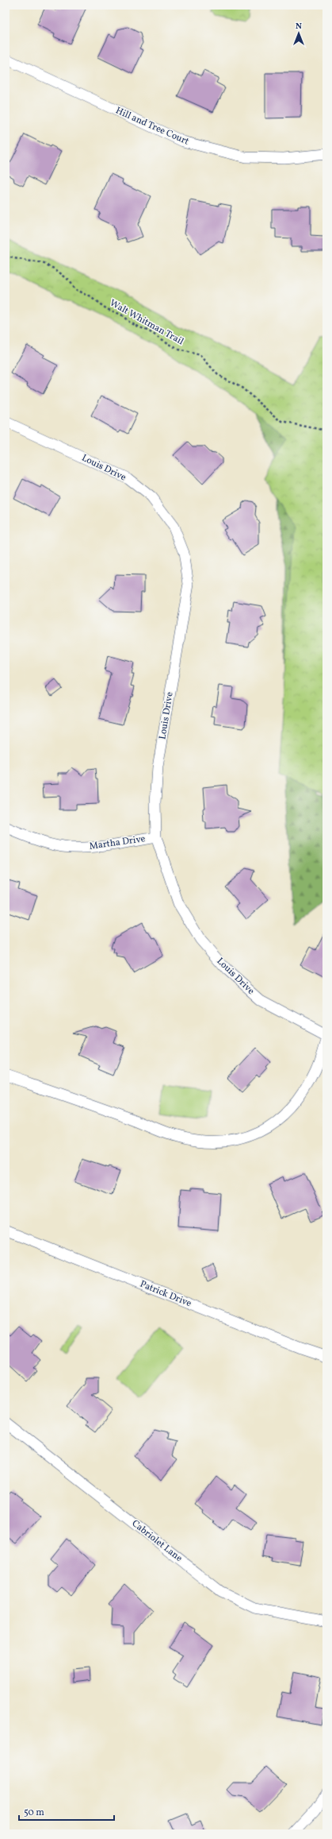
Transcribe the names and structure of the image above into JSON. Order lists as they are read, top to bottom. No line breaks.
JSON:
{"streets":{"street":["Hill and Tree Court","Louis Drive","Martha Drive","Patrick Drive","Cabriolet Lane"],"path":["Walt Whitman Trail"]},"crossings":[["Louis Drive","Martha Drive"]],"scale_bar":"50 m","north":"top"}
